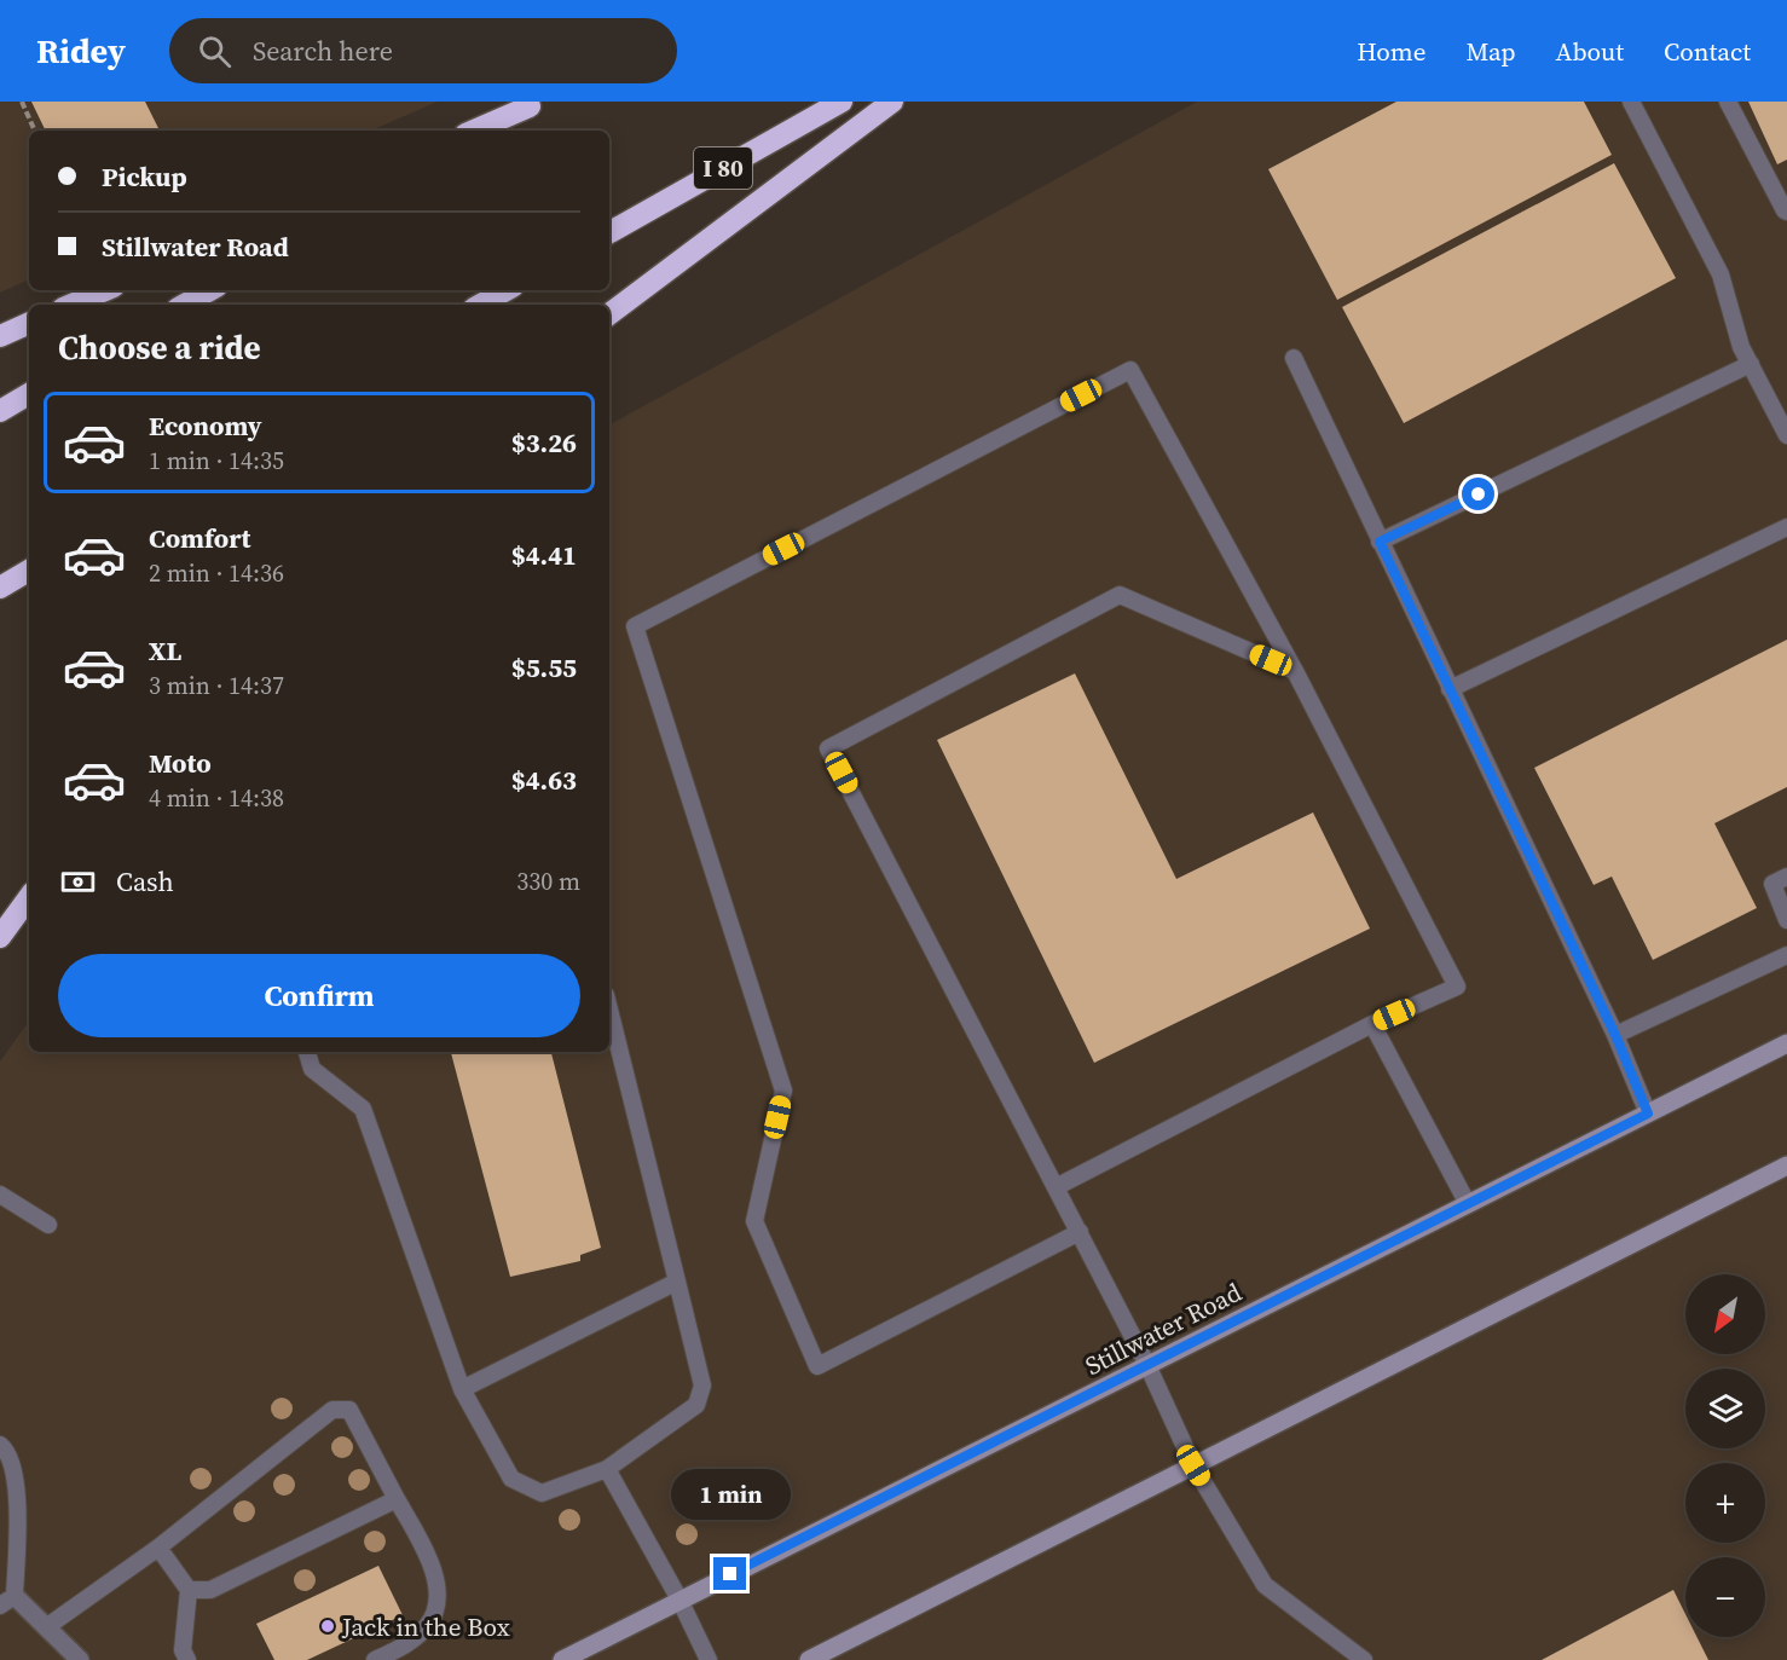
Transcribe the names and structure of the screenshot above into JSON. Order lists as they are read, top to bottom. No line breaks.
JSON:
{"streets":{"highway":["I 80"],"street":["Stillwater Road"]},"places":["Jack in the Box"],"north":"bottom left","page":{"header":"Ridey","search":"Search here","nav":["Home","Map","About","Contact"],"banner":["Pickup","Stillwater Road"],"heading":"Choose a ride","list":[{"name":"Economy","note":"1 min · 14:35","value":"$3.26"},{"name":"Comfort","note":"2 min · 14:36","value":"$4.41"},{"name":"XL","note":"3 min · 14:37","value":"$5.55"},{"name":"Moto","note":"4 min · 14:38","value":"$4.63"}],"pay":["Cash","330 m"],"buttons":"Confirm","map_buttons":["+","−"],"bubble":"1 min"}}
